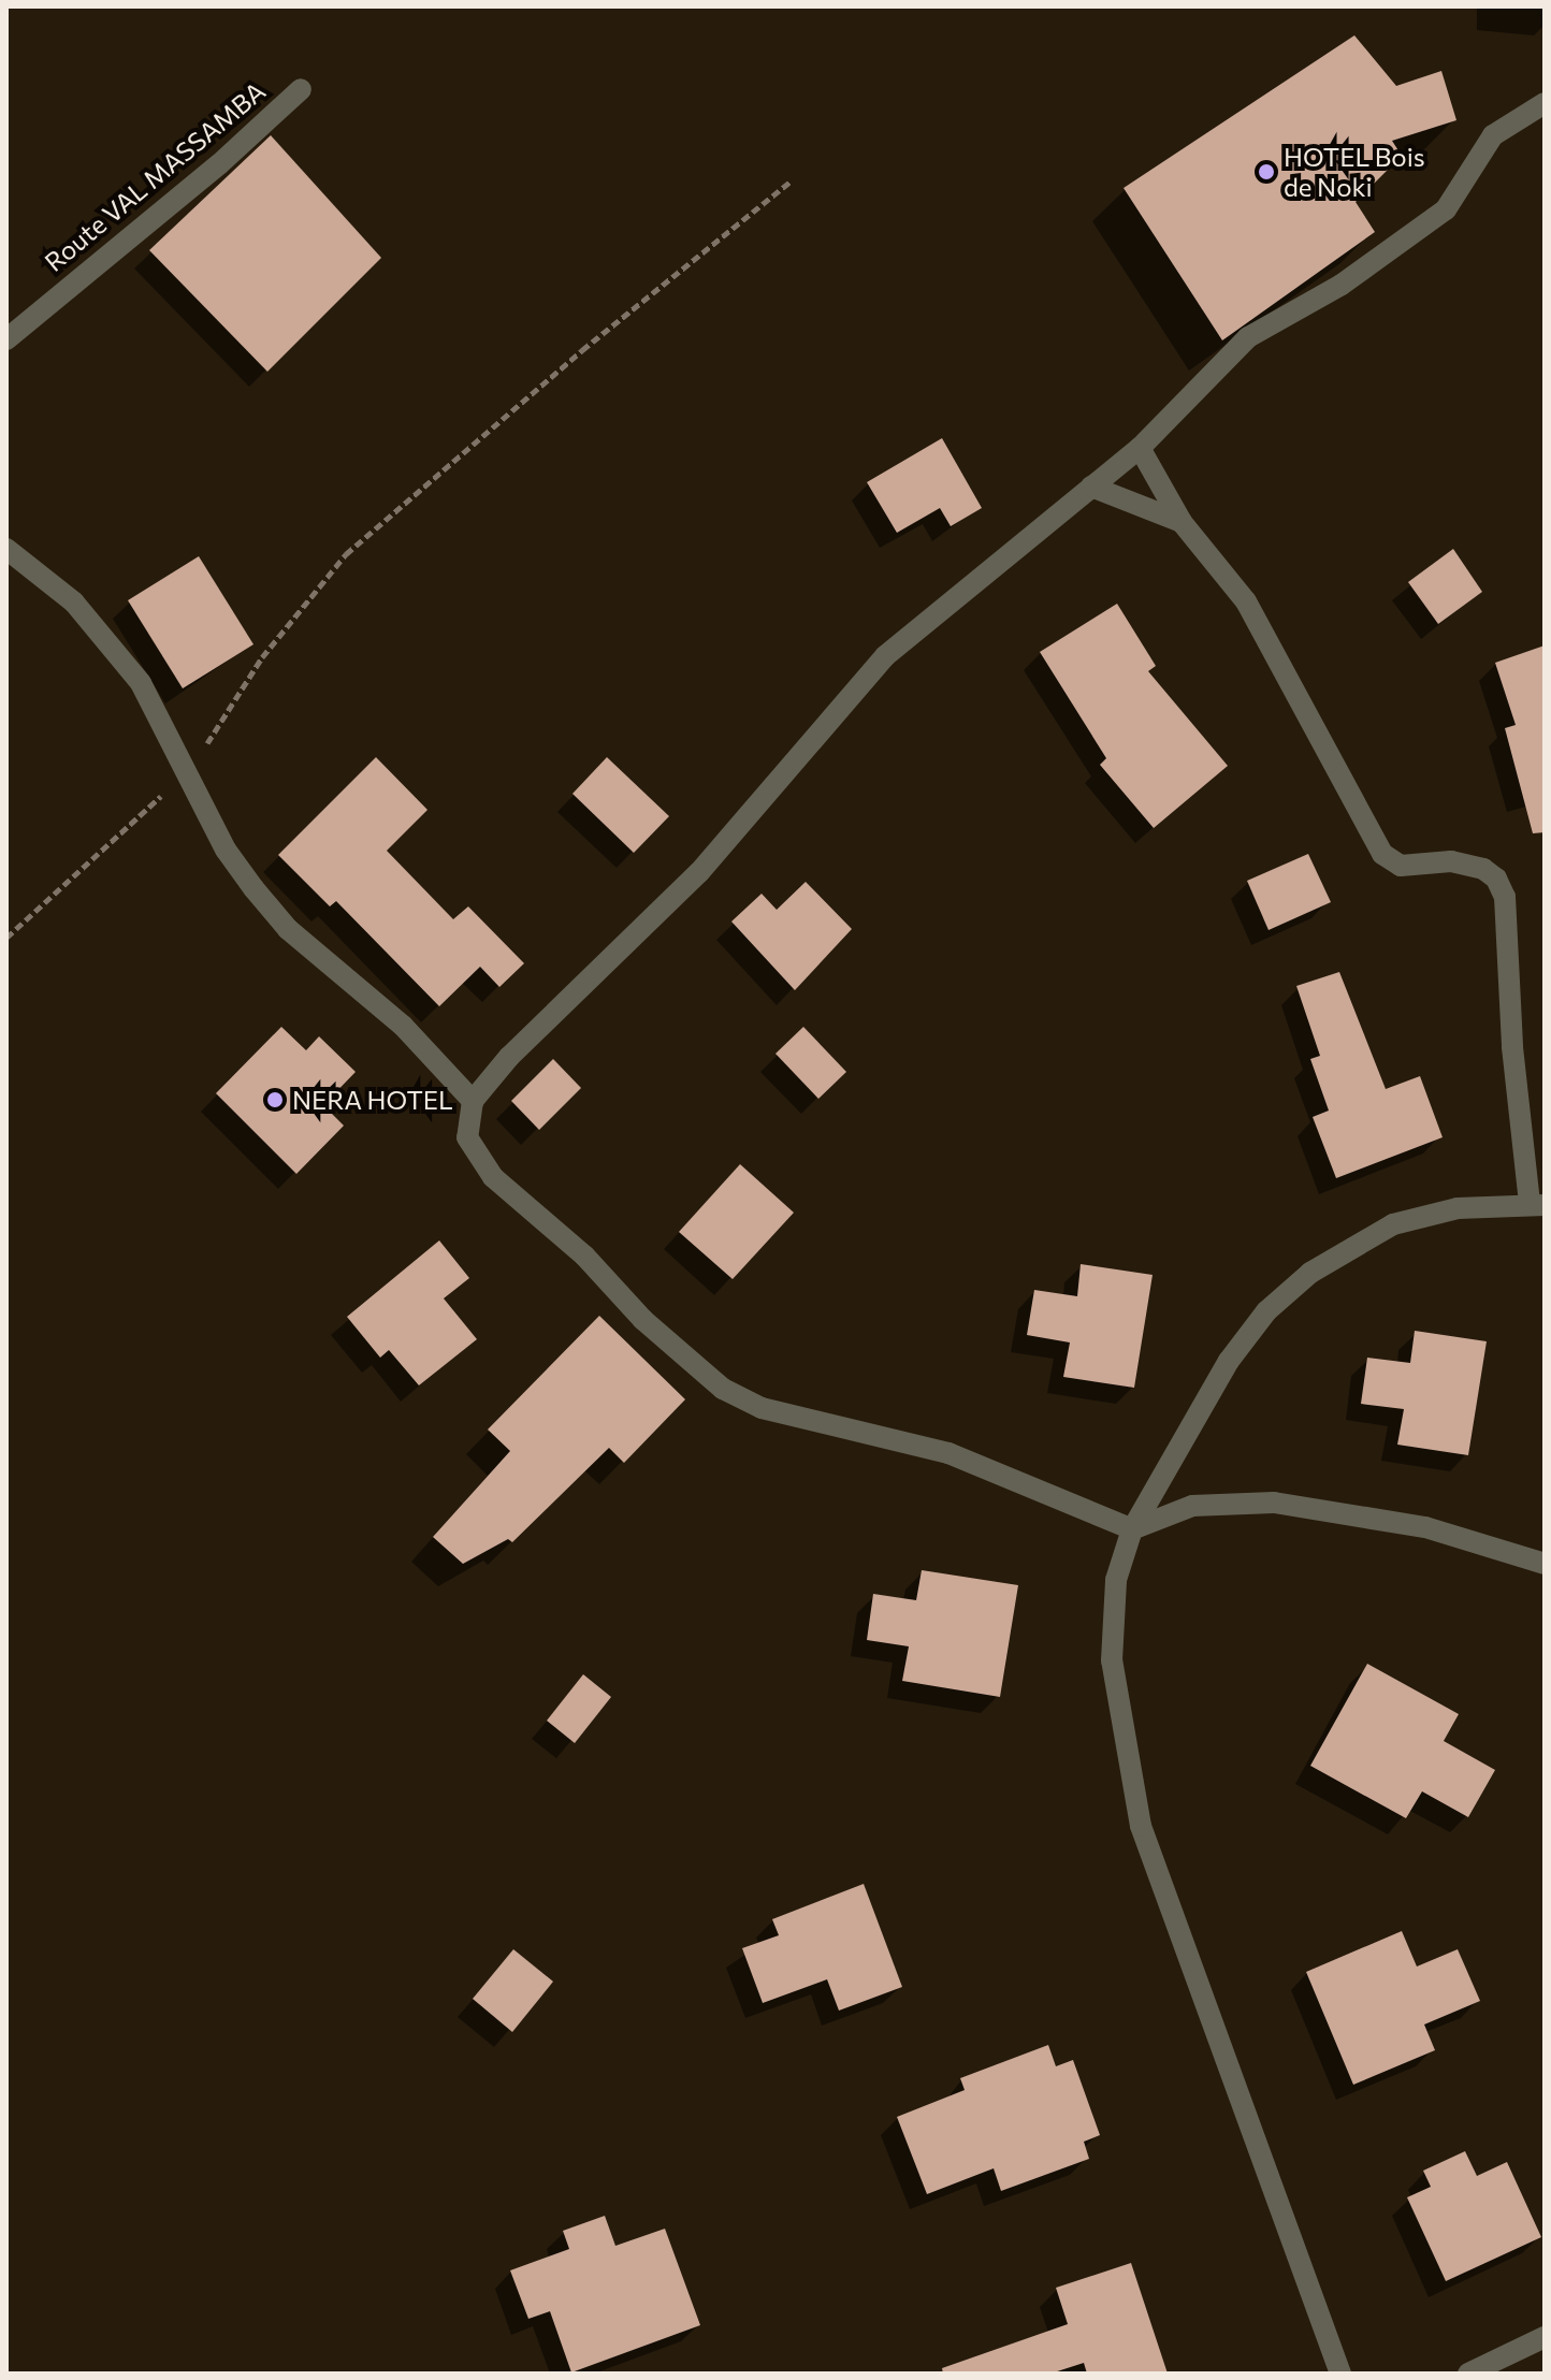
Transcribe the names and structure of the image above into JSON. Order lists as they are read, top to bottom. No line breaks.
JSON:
{"streets":{"street":["Route VAL MASSAMBA"]},"places":["HOTEL Bois de Noki","NERA HOTEL"]}
